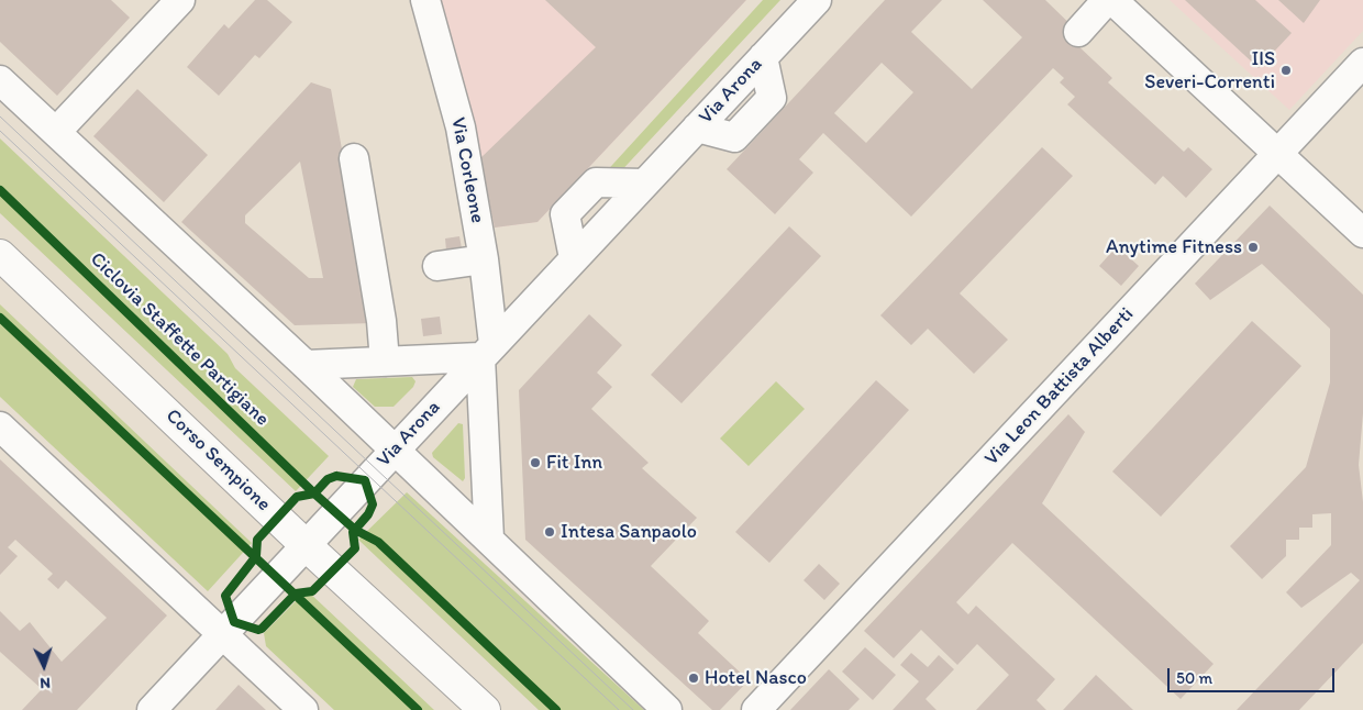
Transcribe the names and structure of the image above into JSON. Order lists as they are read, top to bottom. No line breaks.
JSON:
{"streets":{"main road":["Corso Sempione"],"street":["Via Arona","Via Corleone","Via Leon Battista Alberti"],"cycle path":["Ciclovia Staffette Partigiane"]},"crossings":[["Via Arona","Via Corleone"],["Via Arona","Corso Sempione"]],"places":["IIS Severi-Correnti","Anytime Fitness","Fit Inn","Intesa Sanpaolo","Hotel Nasco"],"scale_bar":"50 m","north":"bottom"}
